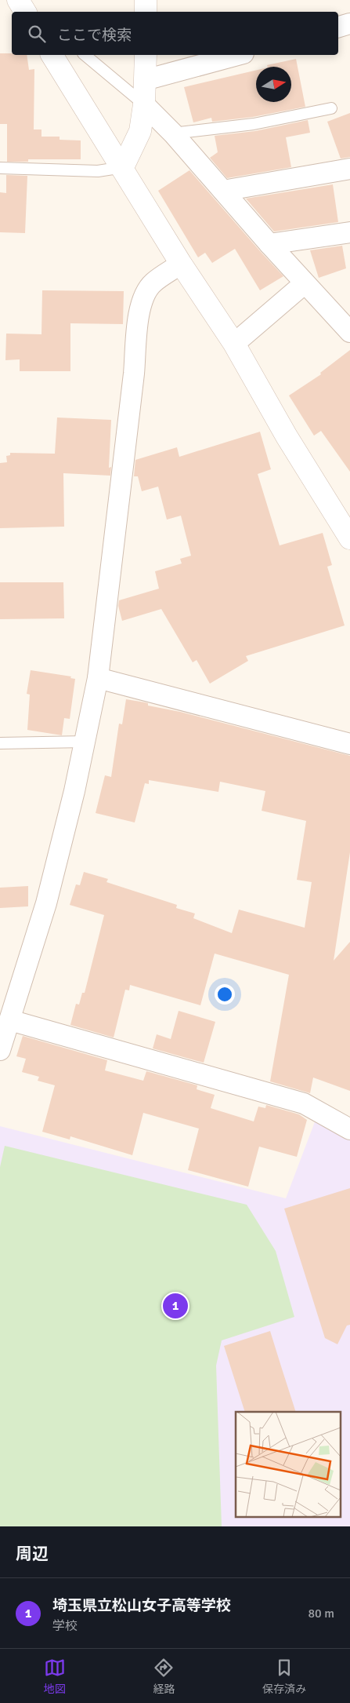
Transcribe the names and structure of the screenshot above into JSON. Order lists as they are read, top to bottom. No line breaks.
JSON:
{"north":"right","page":{"search":"ここで検索","pins":"1","heading":"周辺","list":[{"mark":"1","name":"埼玉県立松山女子高等学校","note":"学校","value":"80 m"}],"nav":["地図","経路","保存済み"]}}
